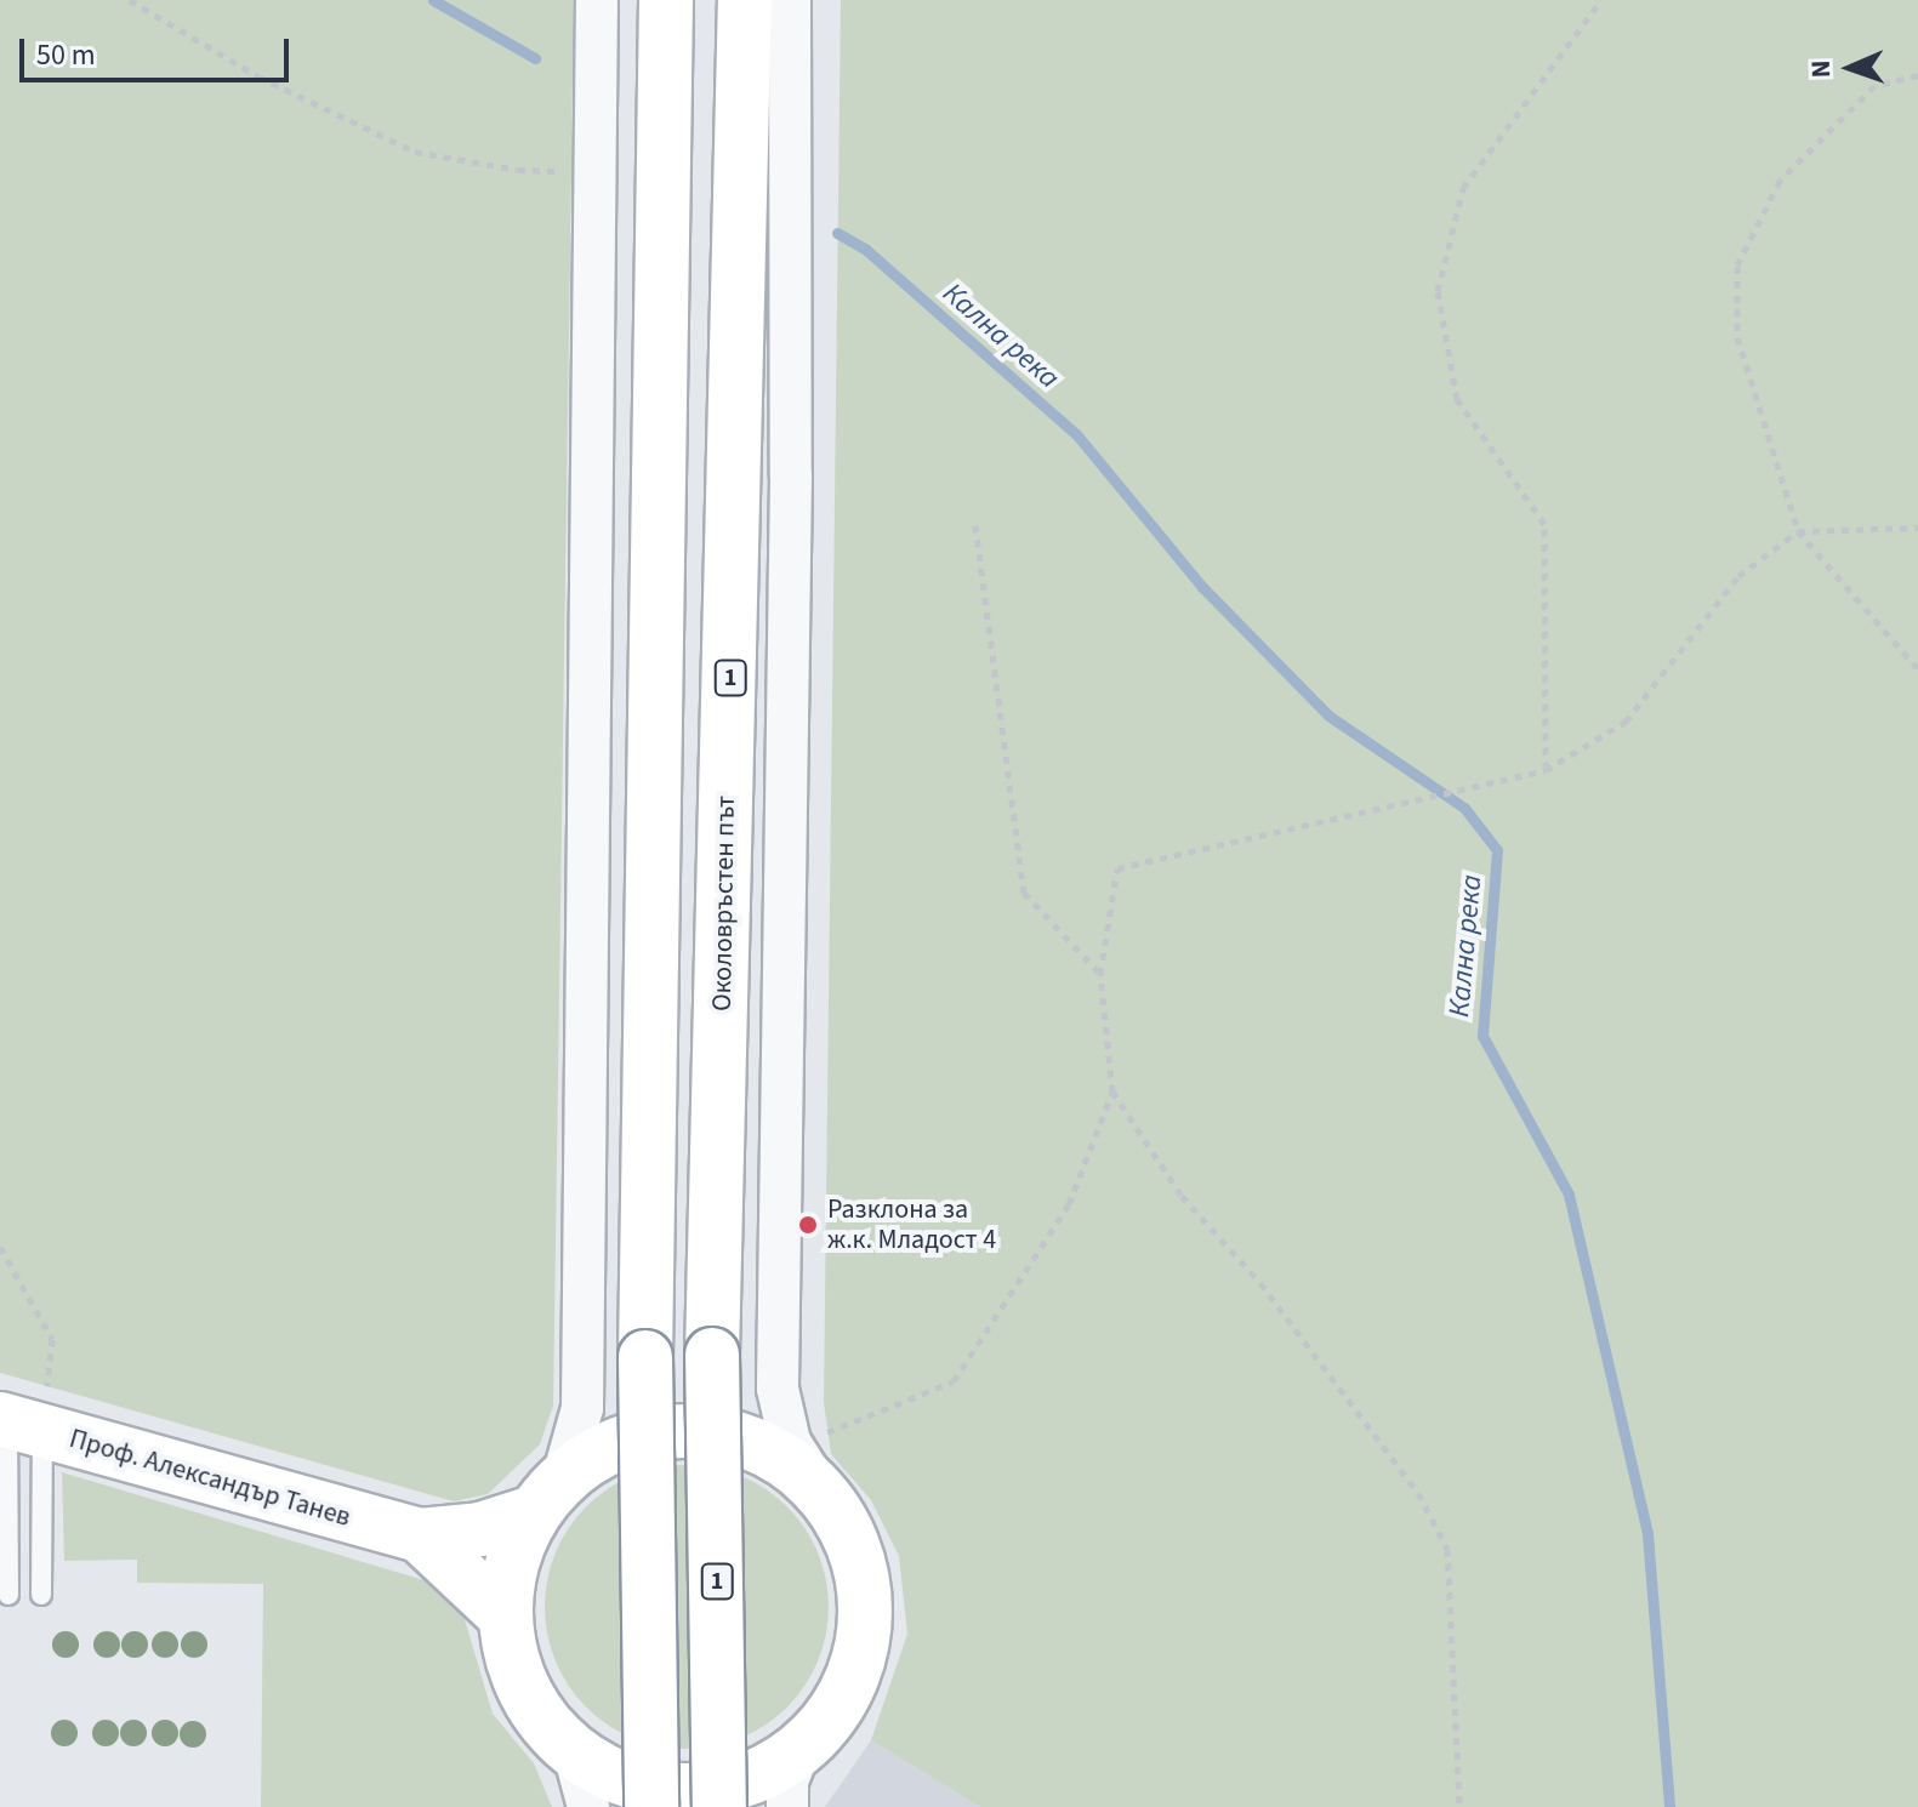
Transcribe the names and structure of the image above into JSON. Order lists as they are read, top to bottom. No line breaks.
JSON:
{"streets":{"main road":["1","Околовръстен път","Проф. Александър Танев"]},"water":["Кална река"],"places":["Разклона за ж.к. Младост 4"],"scale_bar":"50 m","north":"left"}
